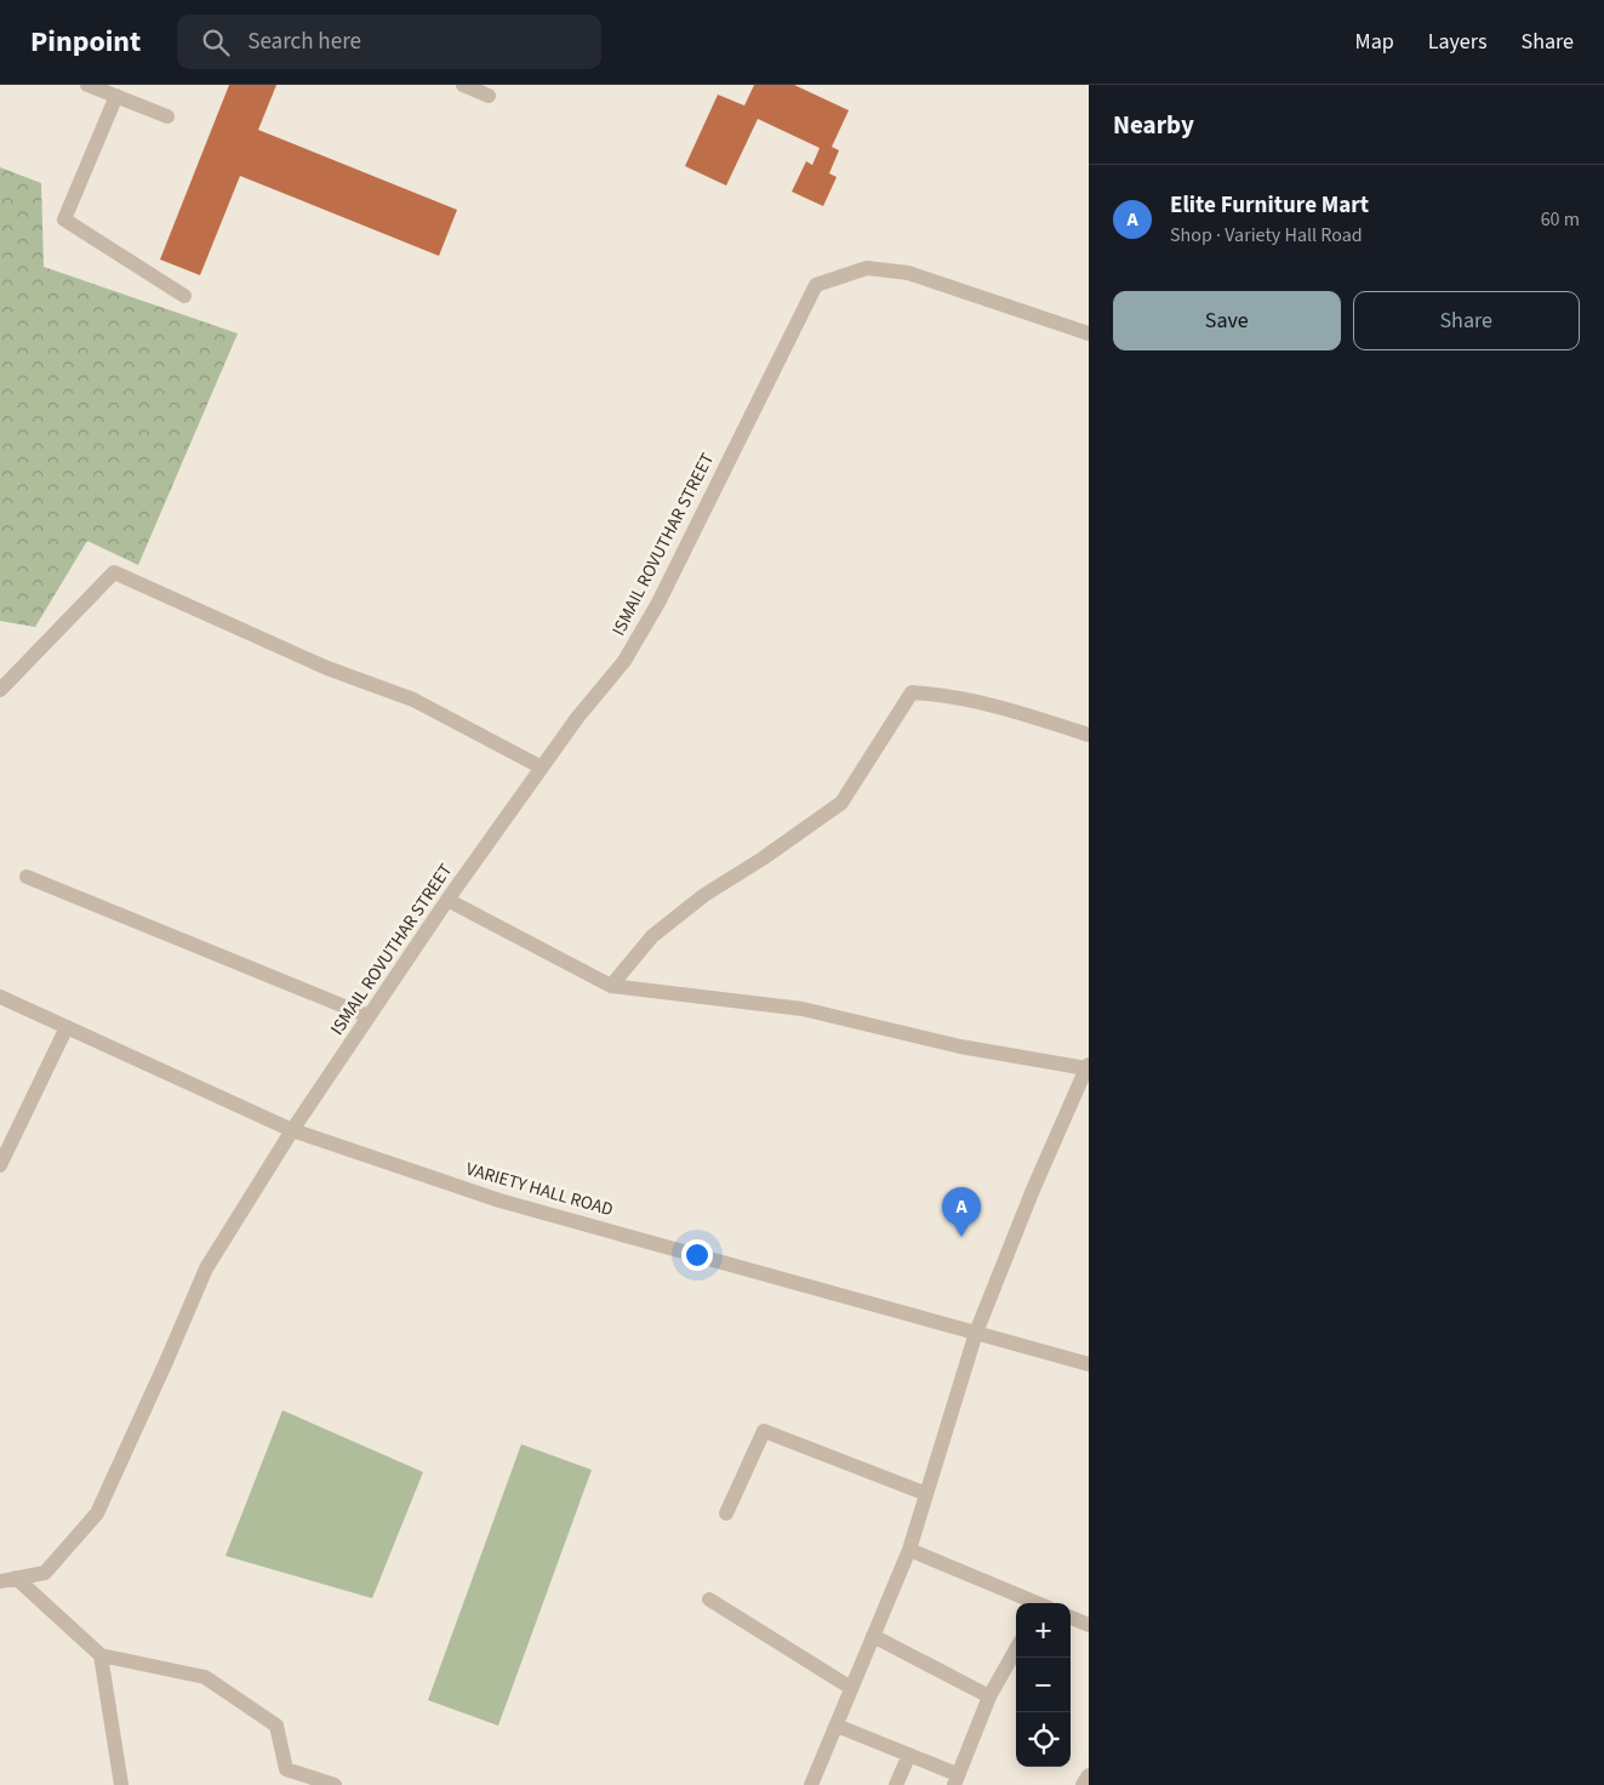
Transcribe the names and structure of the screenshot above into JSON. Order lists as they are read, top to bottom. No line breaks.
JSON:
{"streets":{"street":["ISMAIL ROVUTHAR STREET","VARIETY HALL ROAD"]},"crossings":[["ISMAIL ROVUTHAR STREET","VARIETY HALL ROAD"]],"page":{"header":"Pinpoint","search":"Search here","nav":["Map","Layers","Share"],"heading":"Nearby","list":[{"mark":"A","name":"Elite Furniture Mart","note":"Shop · Variety Hall Road","value":"60 m"}],"buttons":["Save","Share"],"pins":"A","map_buttons":["+","−"]}}
